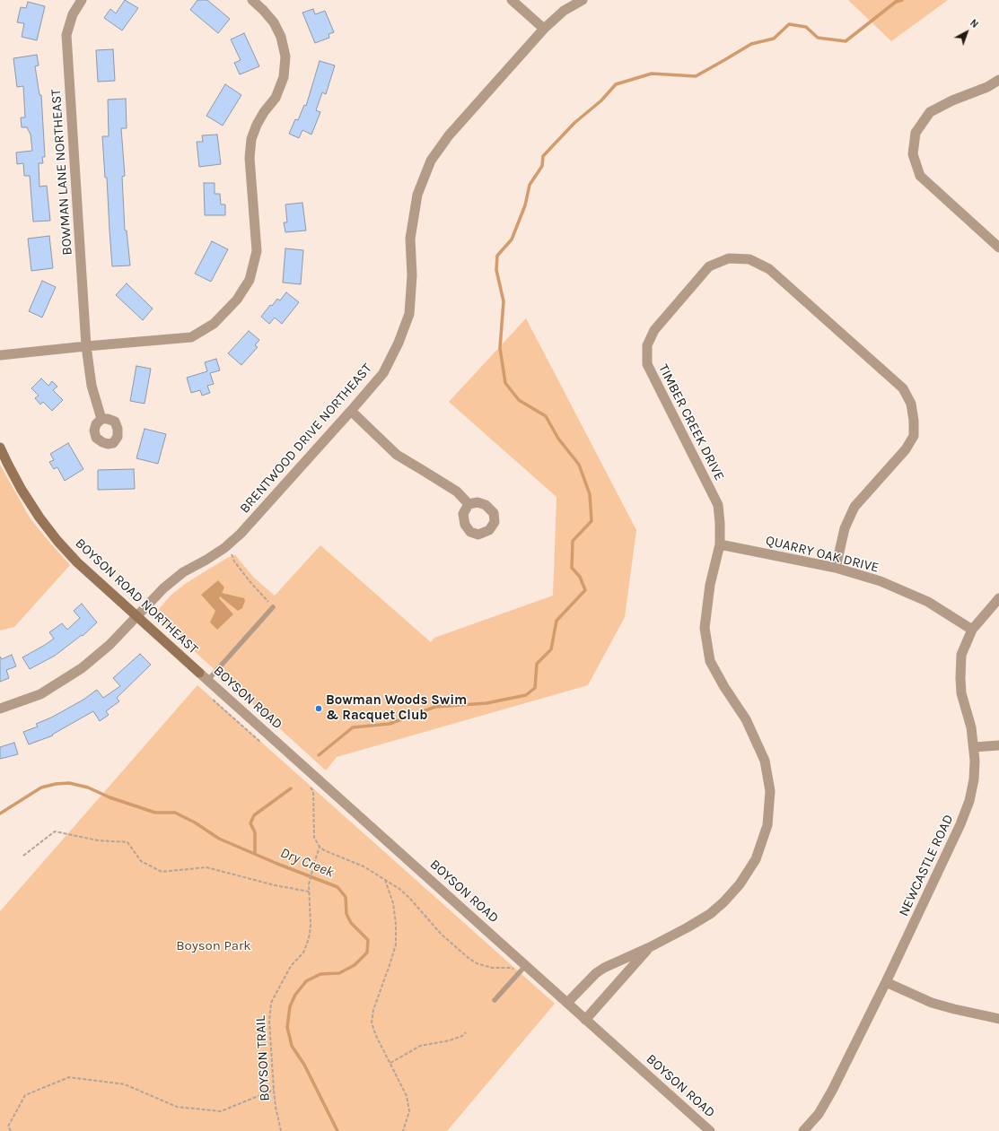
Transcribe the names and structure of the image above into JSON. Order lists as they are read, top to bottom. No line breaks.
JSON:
{"streets":{"main road":["BOYSON ROAD NORTHEAST"],"street":["BOWMAN LANE NORTHEAST","TIMBER CREEK DRIVE","BRENTWOOD DRIVE NORTHEAST","QUARRY OAK DRIVE","BOYSON ROAD","NEWCASTLE ROAD"],"path":["BOYSON TRAIL"]},"crossings":[["TIMBER CREEK DRIVE","QUARRY OAK DRIVE"],["TIMBER CREEK DRIVE","BOYSON ROAD"],["BRENTWOOD DRIVE NORTHEAST","BOYSON ROAD NORTHEAST"],["QUARRY OAK DRIVE","NEWCASTLE ROAD"],["BOYSON ROAD NORTHEAST","BOYSON ROAD"]],"water":["Dry Creek"],"parks":["Boyson Park"],"places":["Bowman Woods Swim & Racquet Club"],"north":"top right"}
